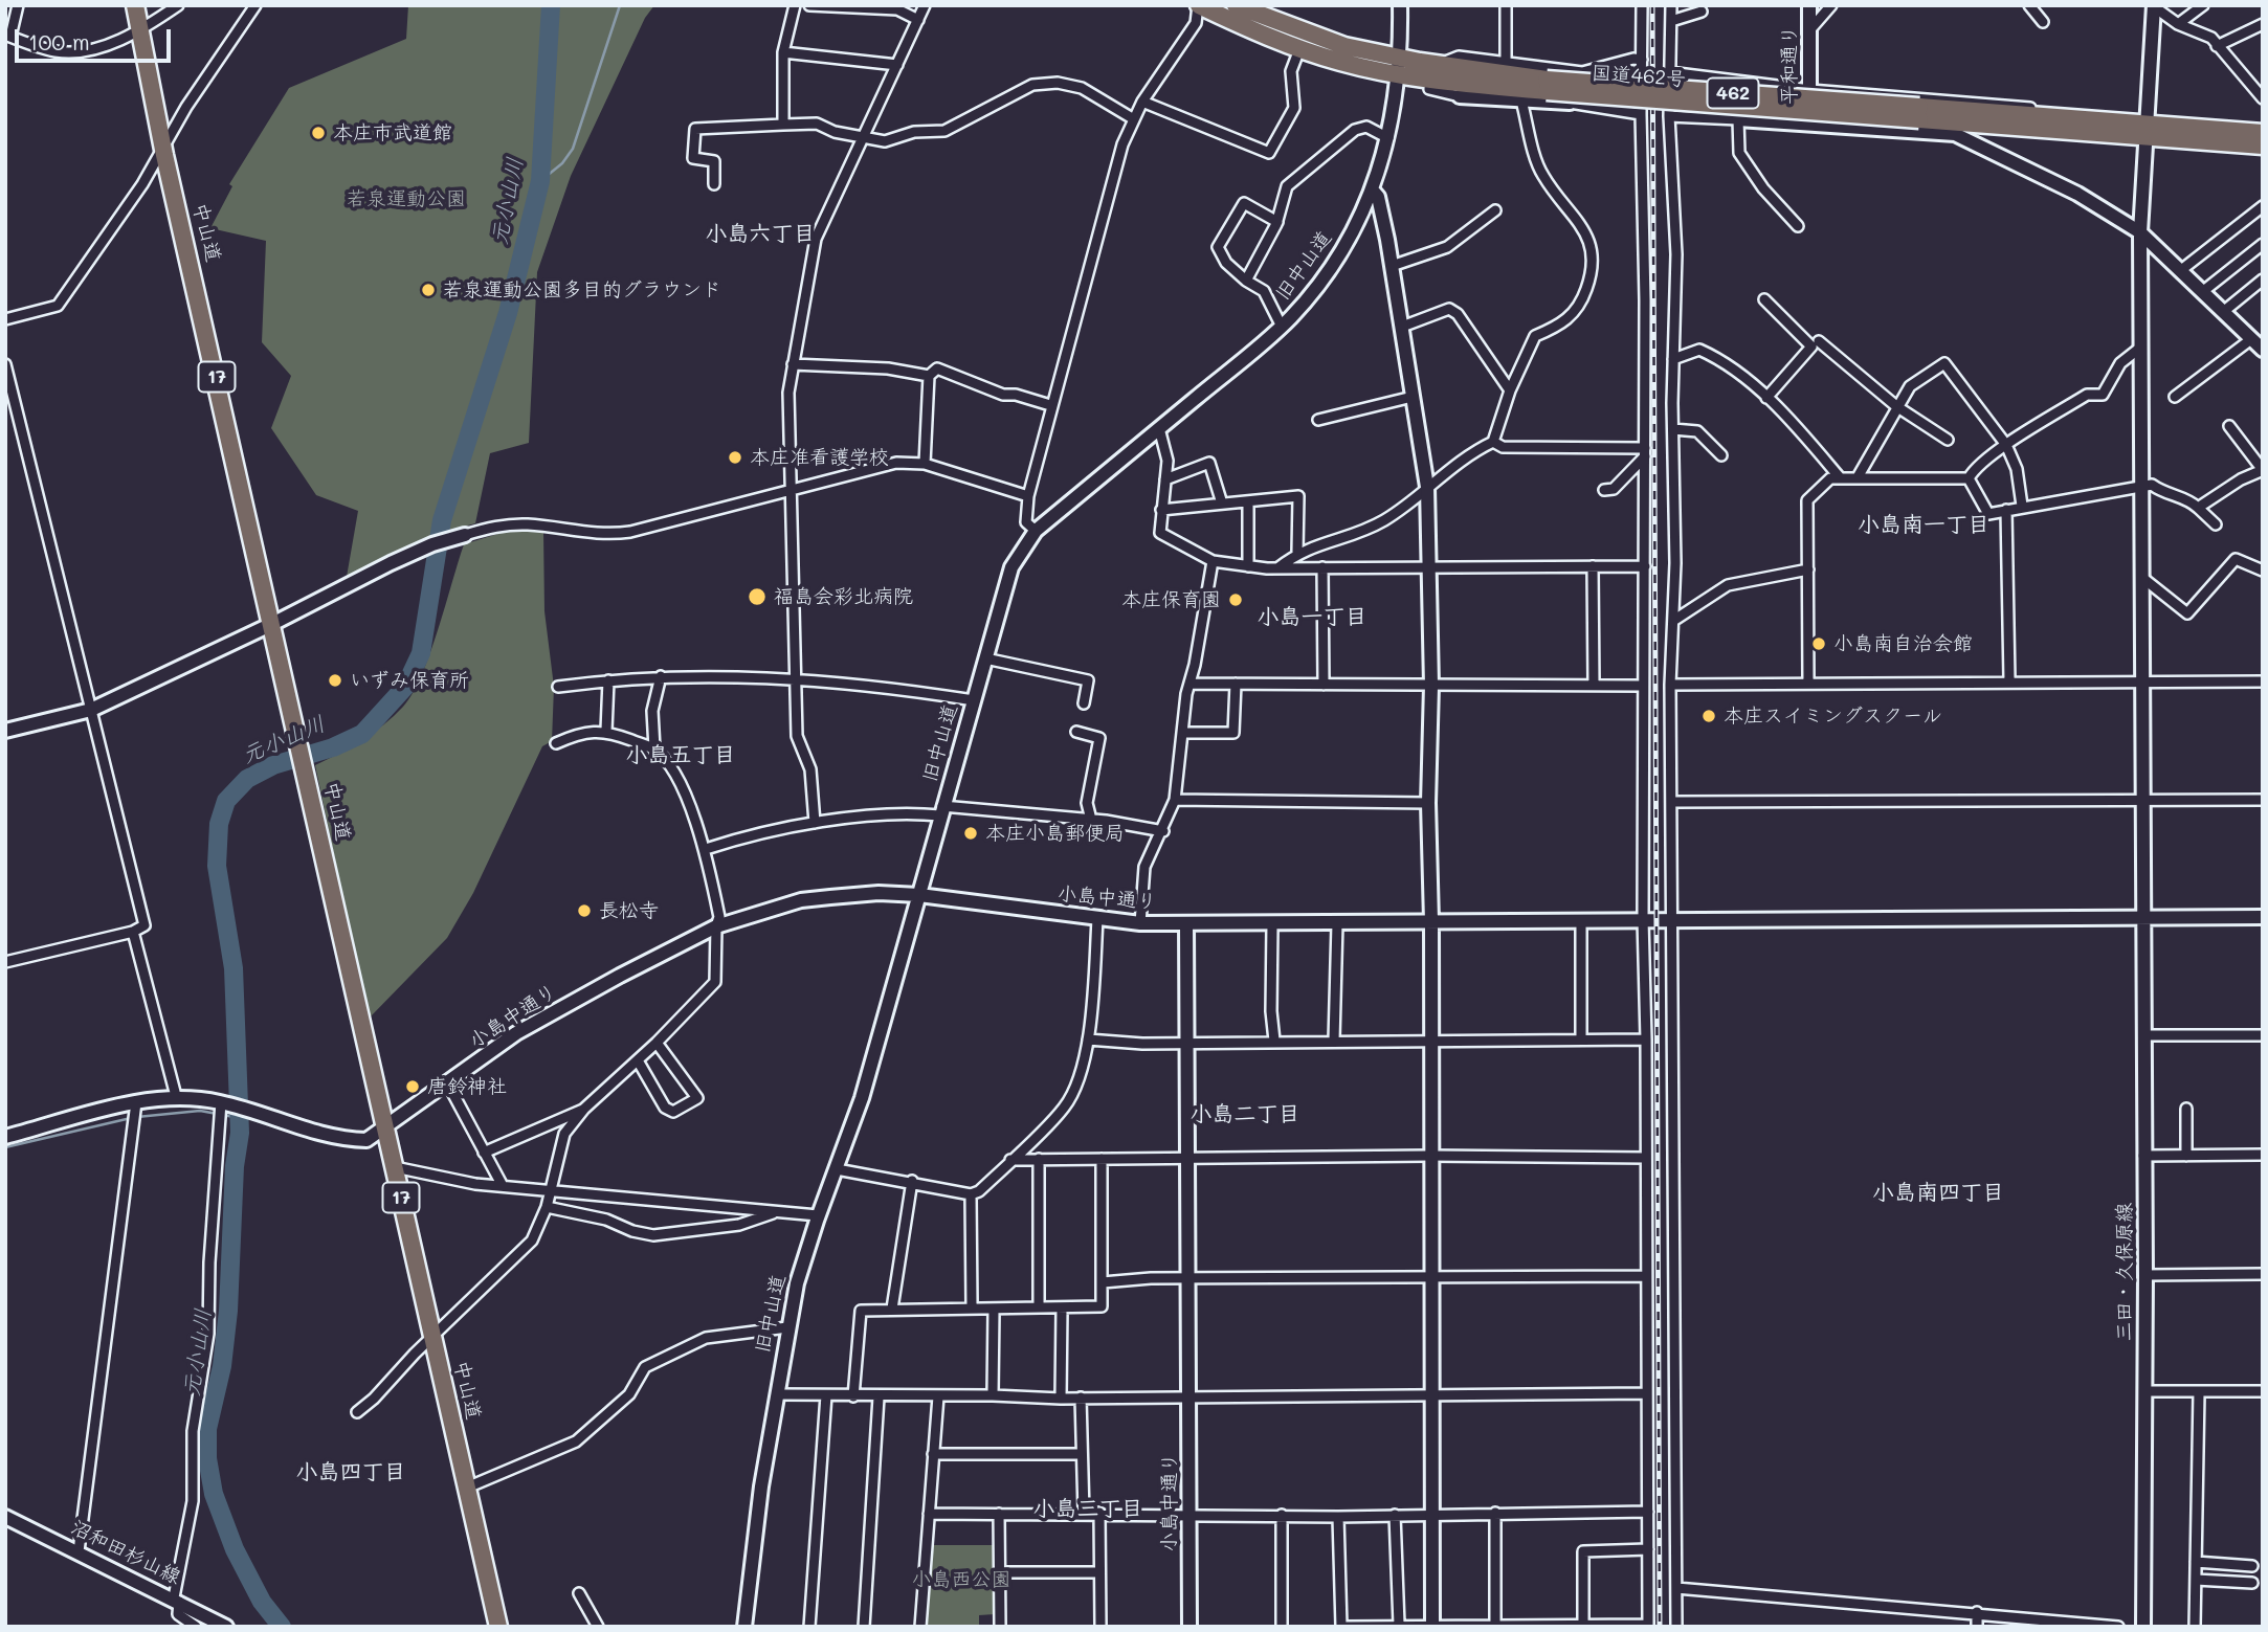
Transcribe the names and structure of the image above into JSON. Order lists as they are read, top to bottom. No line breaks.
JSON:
{"streets":{"highway":["国道462号","462","中山道","17"],"street":["平和通り","旧中山道","小島中通り","三田・久保原線","沼和田杉山線"]},"crossings":[["国道462号","旧中山道"],["国道462号","三田・久保原線"],["中山道","小島中通り"],["旧中山道","小島中通り"]],"districts":["小島六丁目","小島南一丁目","小島一丁目","小島五丁目","小島二丁目","小島南四丁目","小島四丁目","小島三丁目"],"water":["元小山川"],"parks":["若泉運動公園","小島西公園"],"places":["本庄市武道館","若泉運動公園多目的グラウンド","本庄准看護学校","福島会彩北病院","本庄保育園","小島南自治会館","いずみ保育所","本庄スイミングスクール","本庄小島郵便局","長松寺","唐鈴神社"],"scale_bar":"100 m"}
